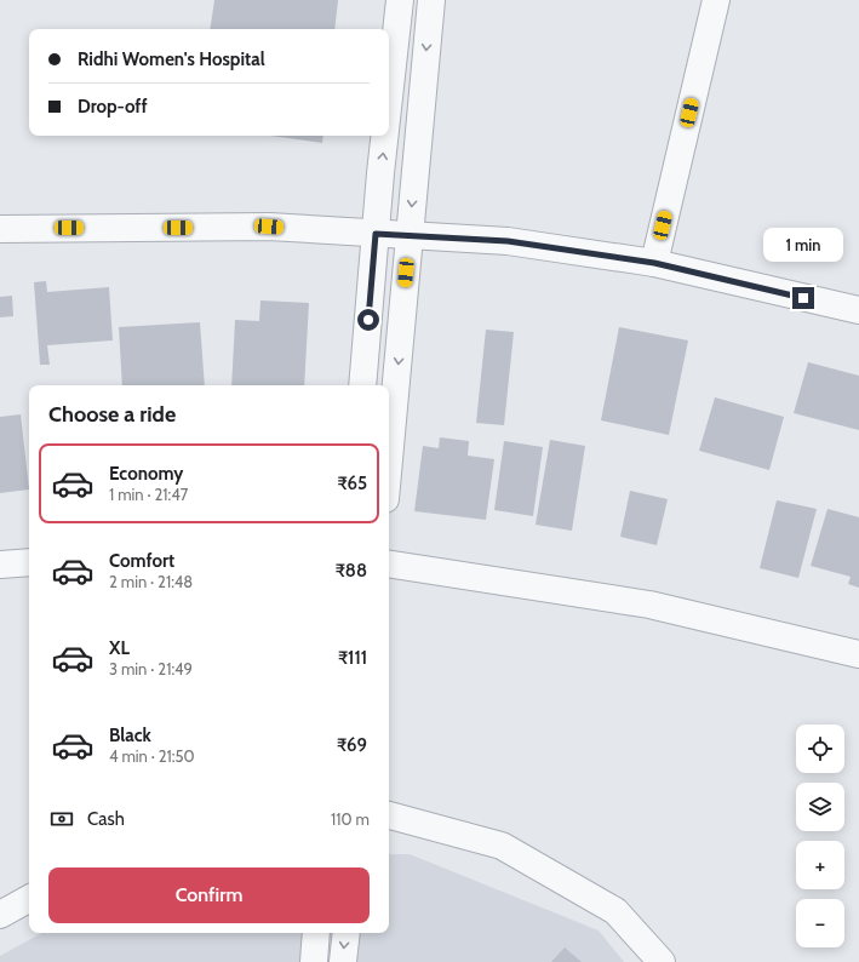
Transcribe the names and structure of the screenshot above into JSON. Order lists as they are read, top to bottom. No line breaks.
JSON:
{"page":{"banner":["Ridhi Women's Hospital","Drop-off"],"bubble":"1 min","heading":"Choose a ride","list":[{"name":"Economy","note":"1 min · 21:47","value":"₹65"},{"name":"Comfort","note":"2 min · 21:48","value":"₹88"},{"name":"XL","note":"3 min · 21:49","value":"₹111"},{"name":"Black","note":"4 min · 21:50","value":"₹69"}],"map_buttons":["+","−"],"pay":["Cash","110 m"],"buttons":"Confirm"}}
